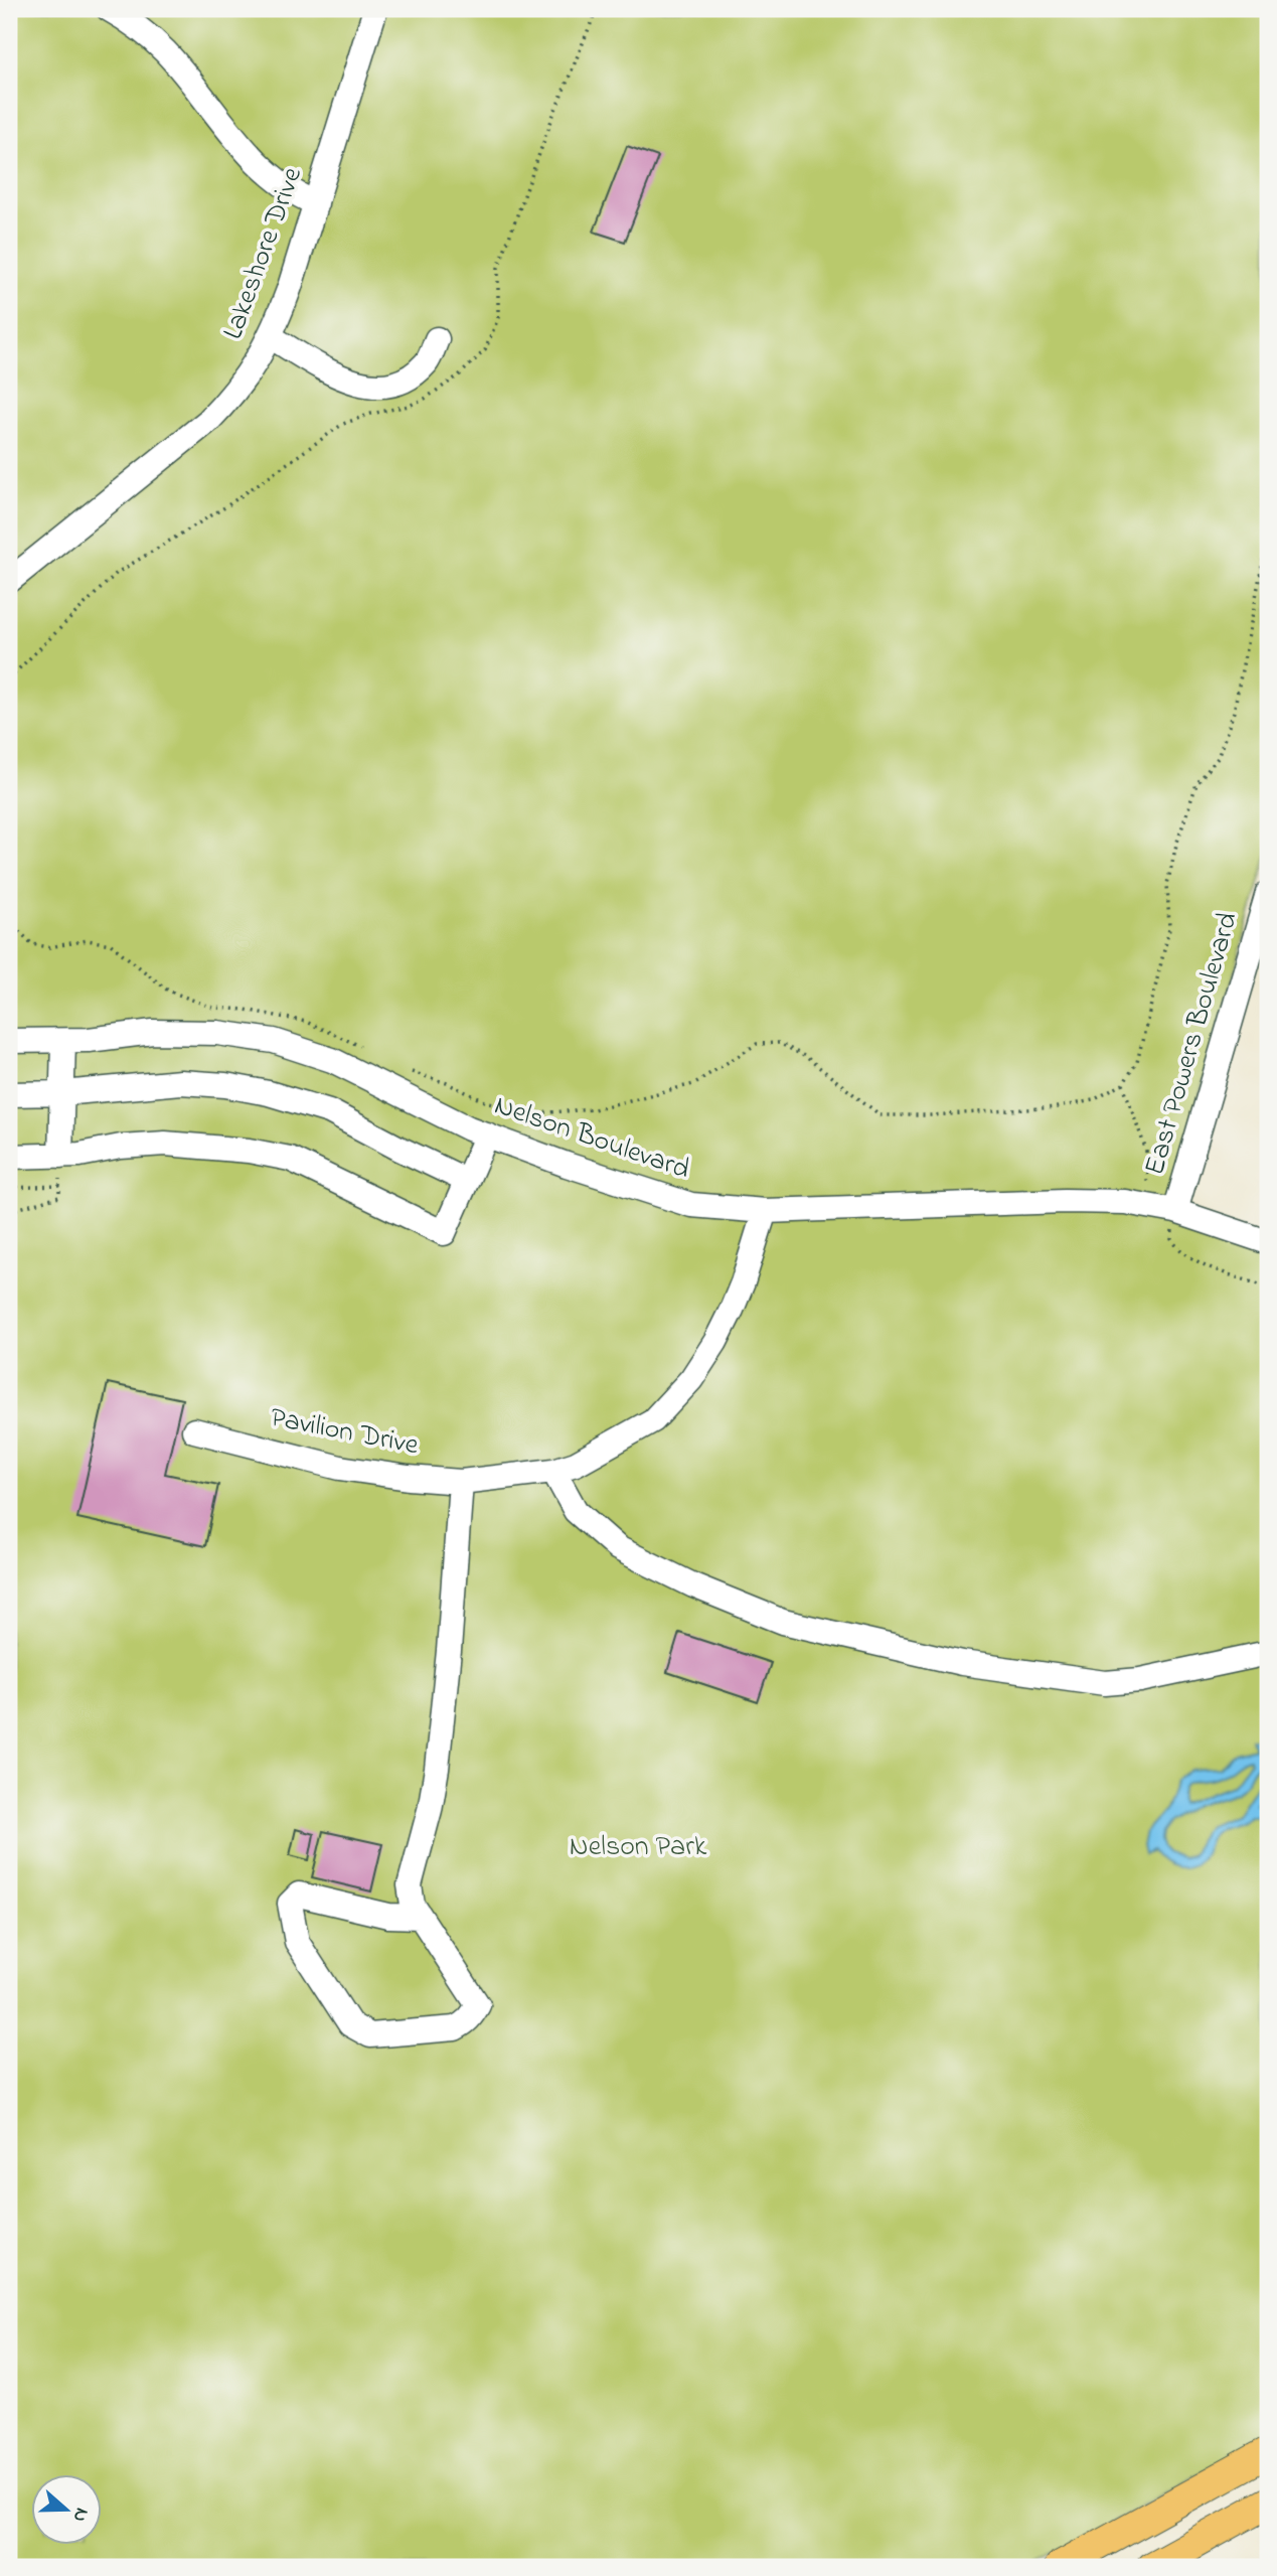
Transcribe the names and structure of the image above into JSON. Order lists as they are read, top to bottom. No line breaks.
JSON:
{"streets":{"street":["Lakeshore Drive","East Powers Boulevard","Nelson Boulevard","Pavilion Drive"]},"crossings":[["East Powers Boulevard","Nelson Boulevard"],["Nelson Boulevard","Pavilion Drive"]],"parks":["Nelson Park"],"north":"right"}
